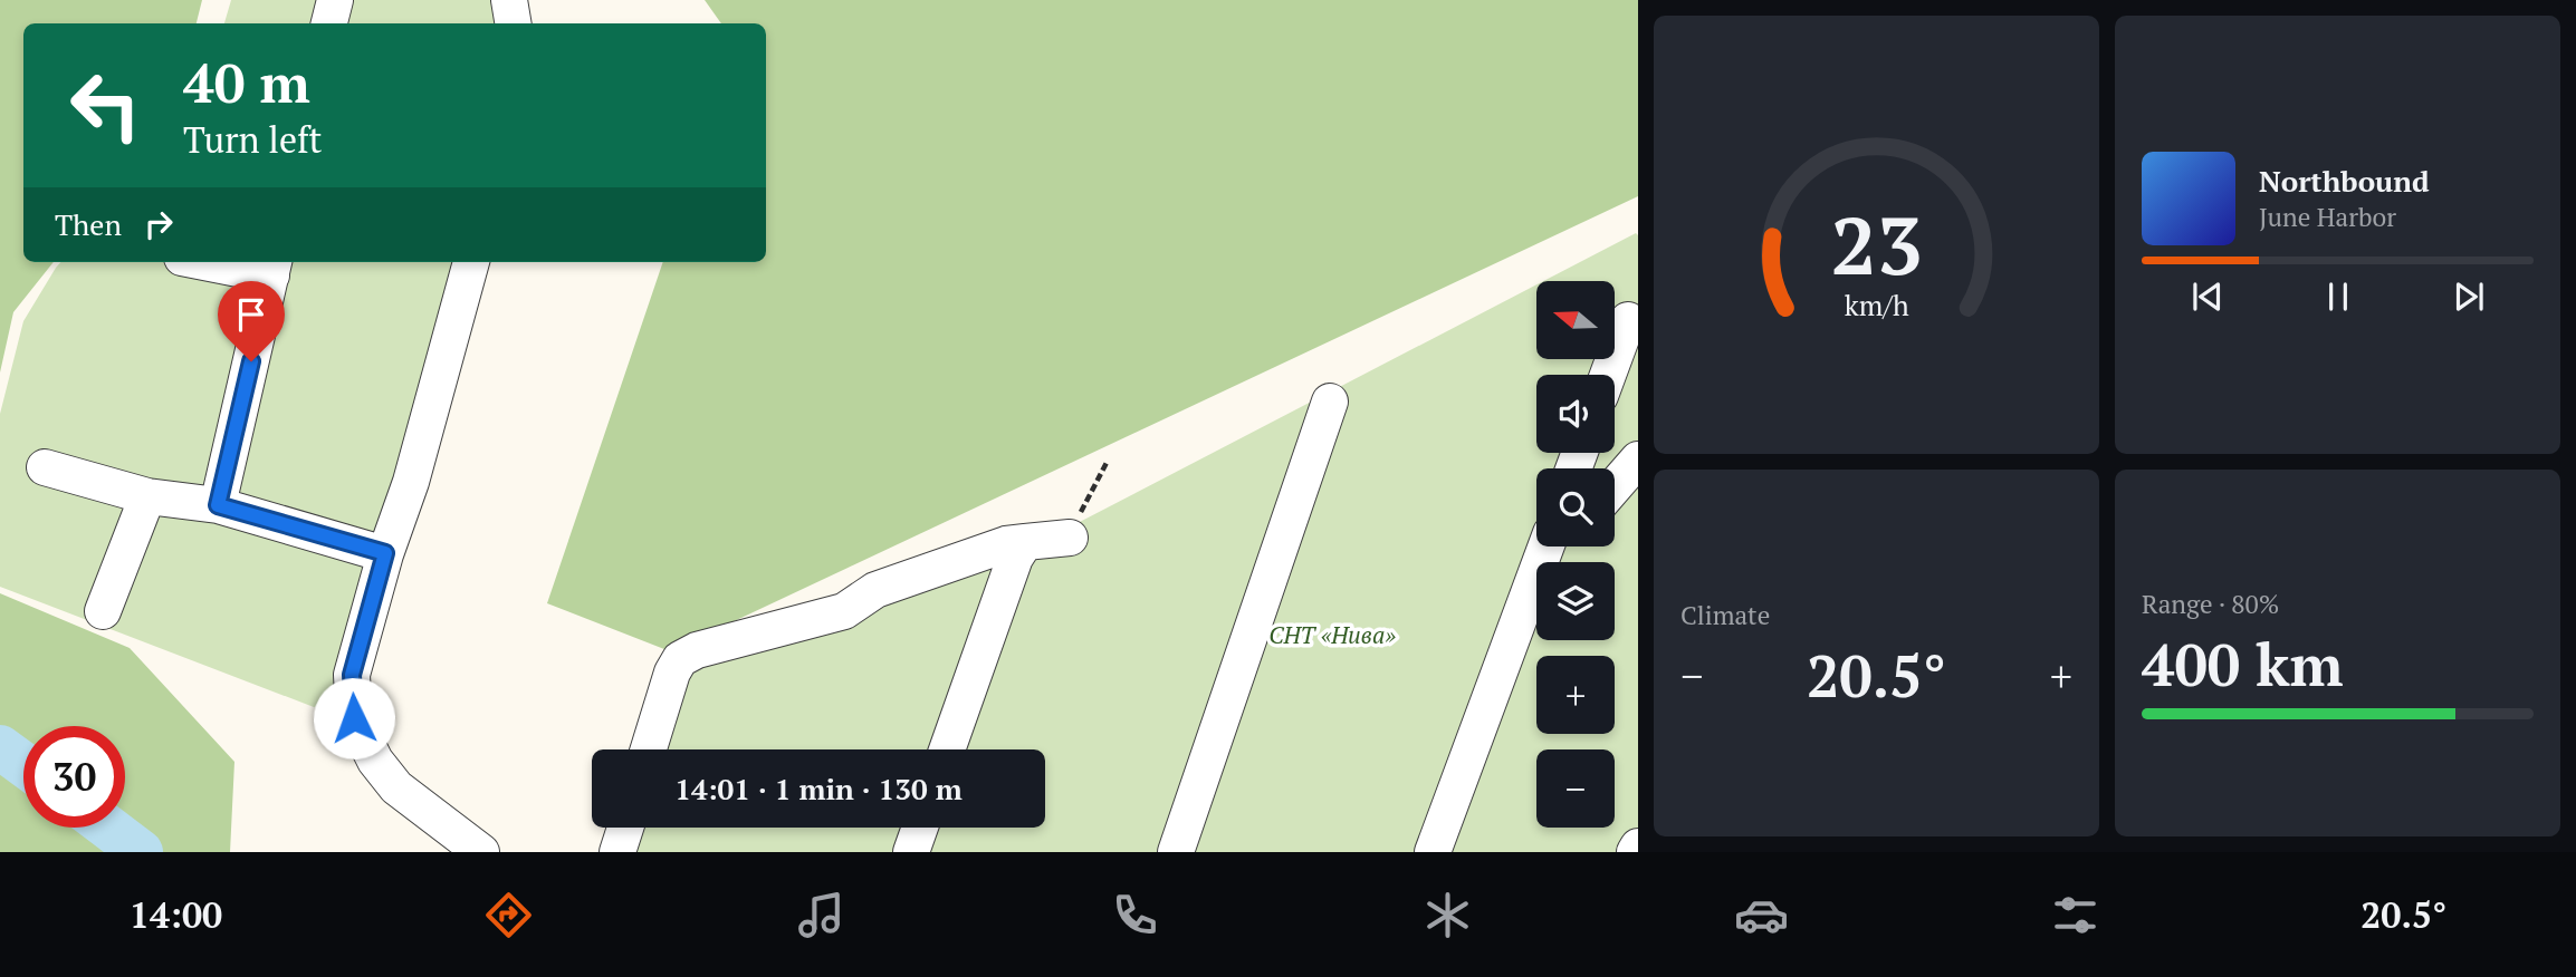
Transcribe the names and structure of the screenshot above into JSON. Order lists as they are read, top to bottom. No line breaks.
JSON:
{"parks":["СНТ «Нива»"],"north":"left","page":{"turn":["40 m","Turn left"],"song":["Northbound","June Harbor"],"then":"Then","map_buttons":["+","−"],"tile":["Climate",["Range · 80%","400 km"]],"heat":["−","20.5°","+"],"limit":"30","trip":"14:01 · 1 min · 130 m","tabs":["14:00","20.5°"],"gauge":["23","km/h"]}}
